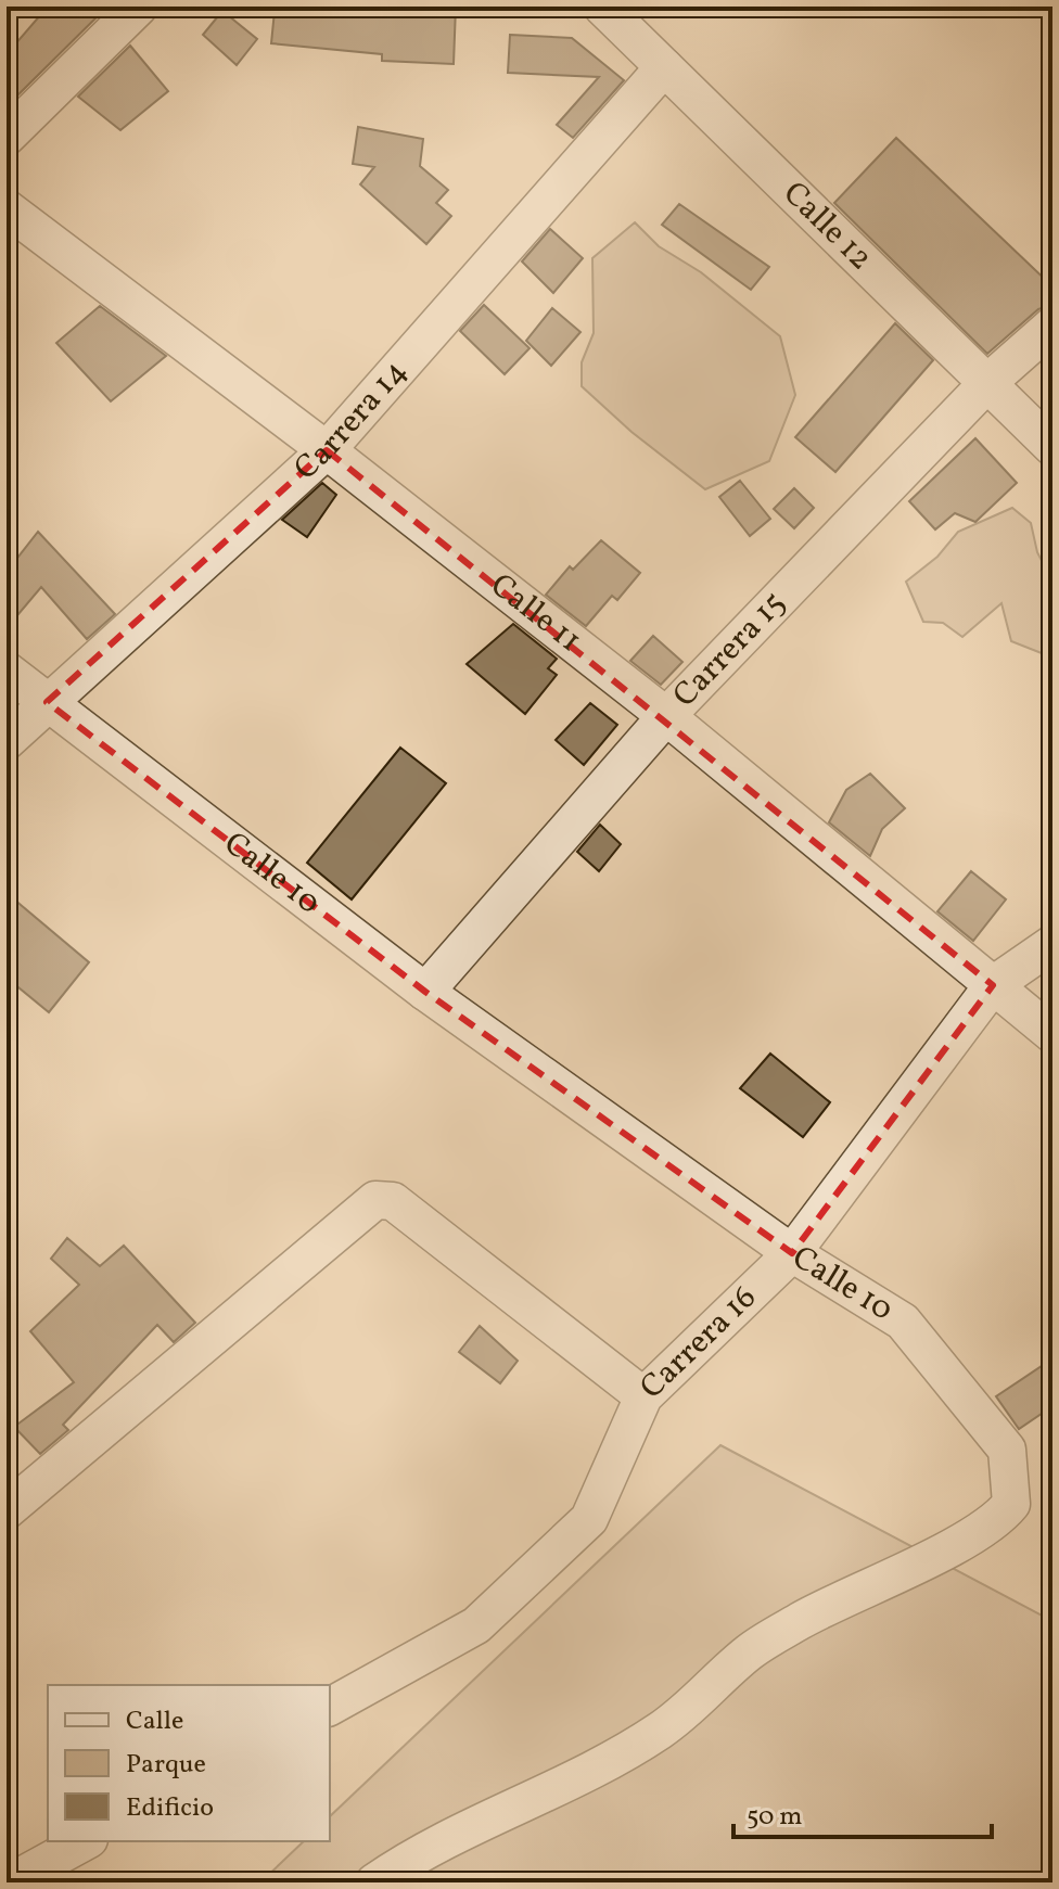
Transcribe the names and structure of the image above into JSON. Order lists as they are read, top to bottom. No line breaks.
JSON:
{"streets":{"street":["Calle 12","Carrera 14","Calle 11","Carrera 15","Calle 10","Carrera 16"]},"crossings":[["Calle 12","Carrera 14"],["Calle 12","Carrera 15"],["Carrera 14","Calle 11"],["Carrera 14","Calle 10"],["Calle 11","Carrera 15"],["Calle 11","Carrera 16"],["Carrera 15","Calle 10"],["Calle 10","Carrera 16"]],"legend":["Calle","Parque","Edificio"],"scale_bar":"50 m"}
